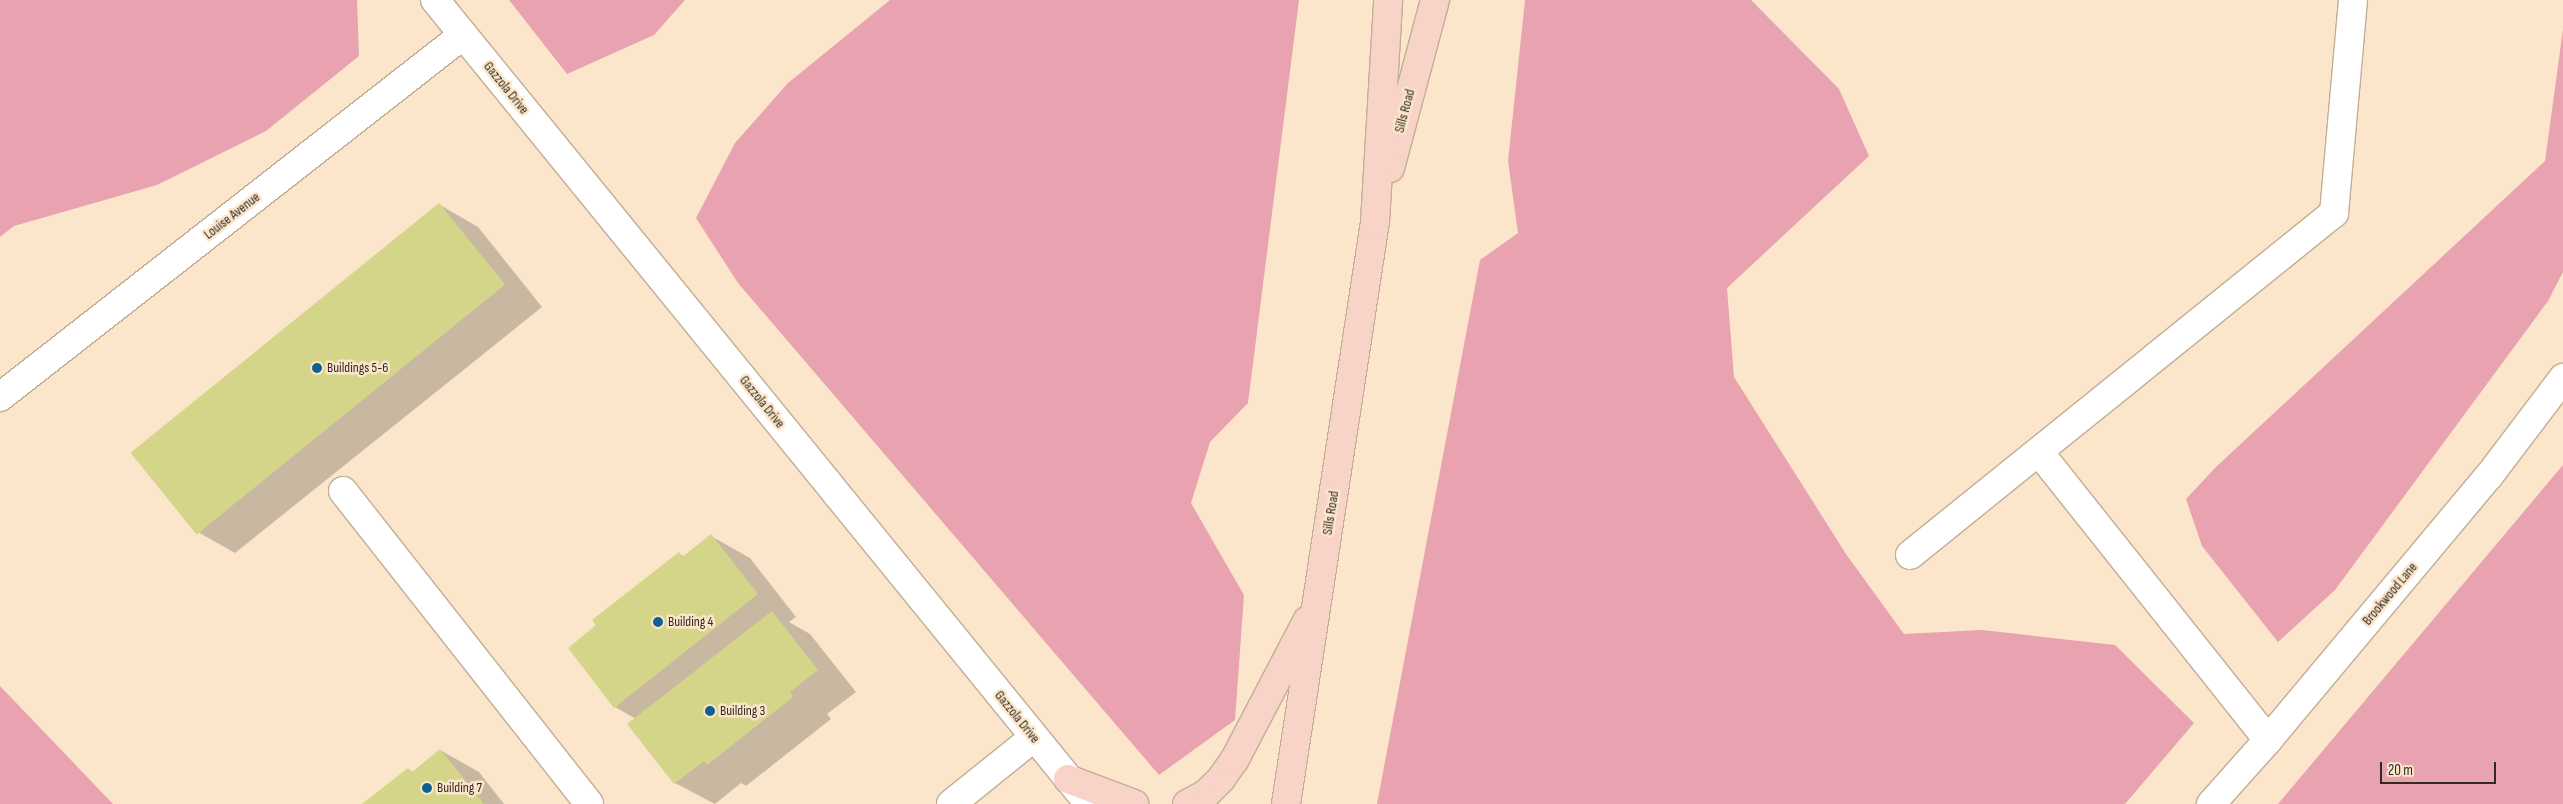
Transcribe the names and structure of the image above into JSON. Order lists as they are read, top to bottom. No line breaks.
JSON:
{"streets":{"main road":["Sills Road"],"street":["Gazzola Drive","Louise Avenue","Brookwood Lane"]},"crossings":[["Gazzola Drive","Louise Avenue"]],"places":["Buildings 5-6","Building 4","Building 3","Building 7"],"scale_bar":"20 m"}
